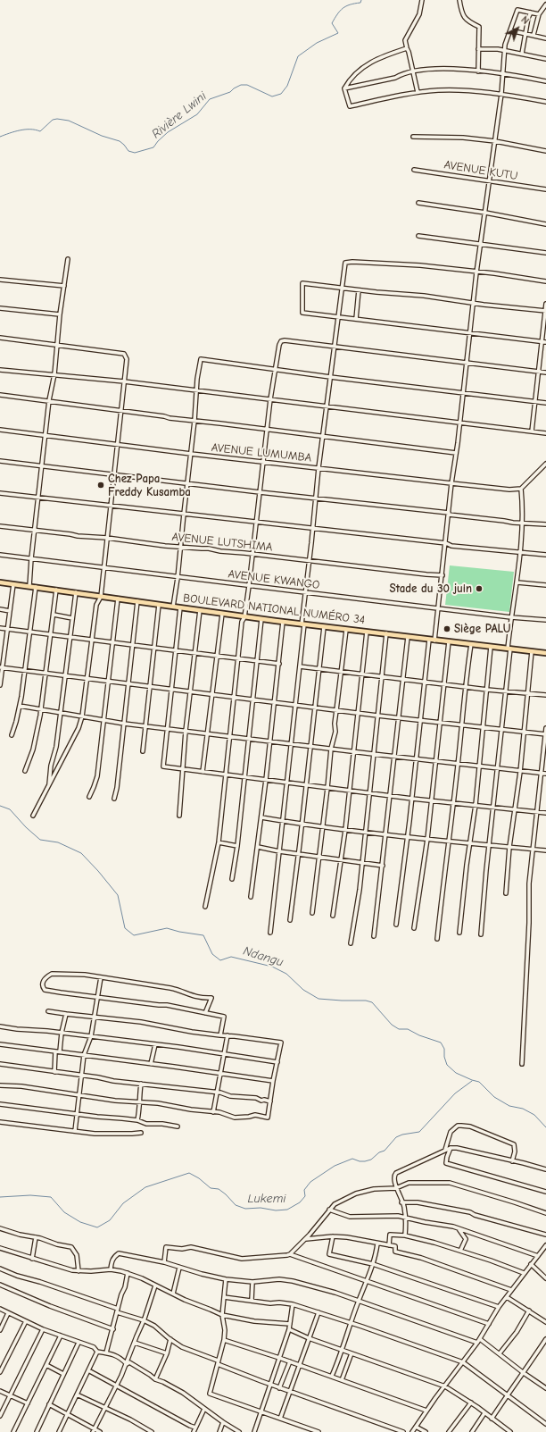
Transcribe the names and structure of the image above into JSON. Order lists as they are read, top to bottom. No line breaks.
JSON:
{"streets":{"main road":["BOULEVARD NATIONAL NUMÉRO 34"],"street":["AVENUE KUTU","AVENUE LUMUMBA","AVENUE LUTSHIMA","AVENUE KWANGO"]},"water":["Rivière Lwini","Ndangu","Lukemi"],"places":["Chez Papa Freddy Kusamba","Stade du 30 juin","Siège PALU"],"north":"top right"}
